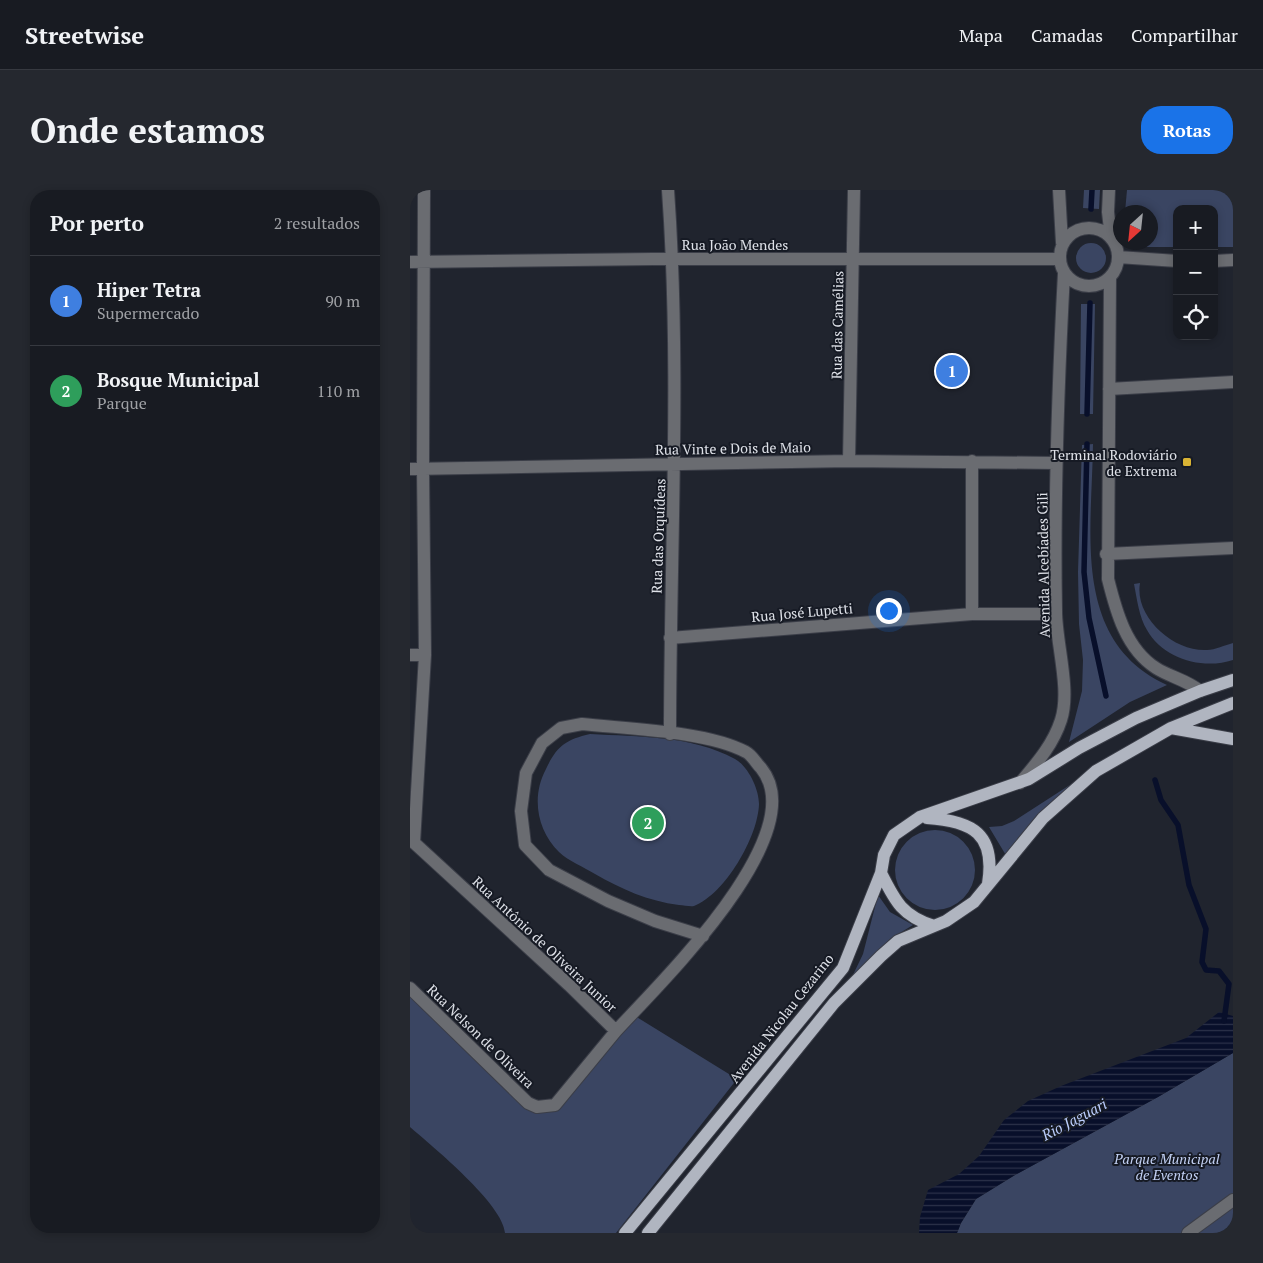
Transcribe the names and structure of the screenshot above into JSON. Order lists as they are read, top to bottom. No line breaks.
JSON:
{"streets":{"main road":["Avenida Nicolau Cezarino"],"street":["Rua João Mendes","Rua das Camélias","Rua Vinte e Dois de Maio","Rua das Orquídeas","Avenida Alcebíades Gili","Rua José Lupetti","Rua Antônio de Oliveira Junior","Rua Nelson de Oliveira"]},"crossings":[["Rua João Mendes","Rua das Camélias"],["Rua João Mendes","Rua das Orquídeas"],["Rua João Mendes","Avenida Alcebíades Gili"],["Rua das Camélias","Rua Vinte e Dois de Maio"],["Rua Vinte e Dois de Maio","Rua das Orquídeas"],["Rua Vinte e Dois de Maio","Avenida Alcebíades Gili"],["Rua das Orquídeas","Rua José Lupetti"],["Rua das Orquídeas","Rua Antônio de Oliveira Junior"],["Avenida Alcebíades Gili","Rua José Lupetti"],["Avenida Alcebíades Gili","Avenida Nicolau Cezarino"],["Rua Antônio de Oliveira Junior","Rua Nelson de Oliveira"]],"water":["Rio Jaguari"],"parks":["Parque Municipal de Eventos"],"places":{"transit":["Terminal Rodoviário de Extrema"]},"north":"bottom left","page":{"header":"Streetwise","nav":["Mapa","Camadas","Compartilhar"],"buttons":"Rotas","title":"Onde estamos","heading":["Por perto","2 resultados"],"map_buttons":["+","−"],"list":[{"mark":"1","name":"Hiper Tetra","note":"Supermercado","value":"90 m"},{"mark":"2","name":"Bosque Municipal","note":"Parque","value":"110 m"}],"pins":["1","2"]}}
